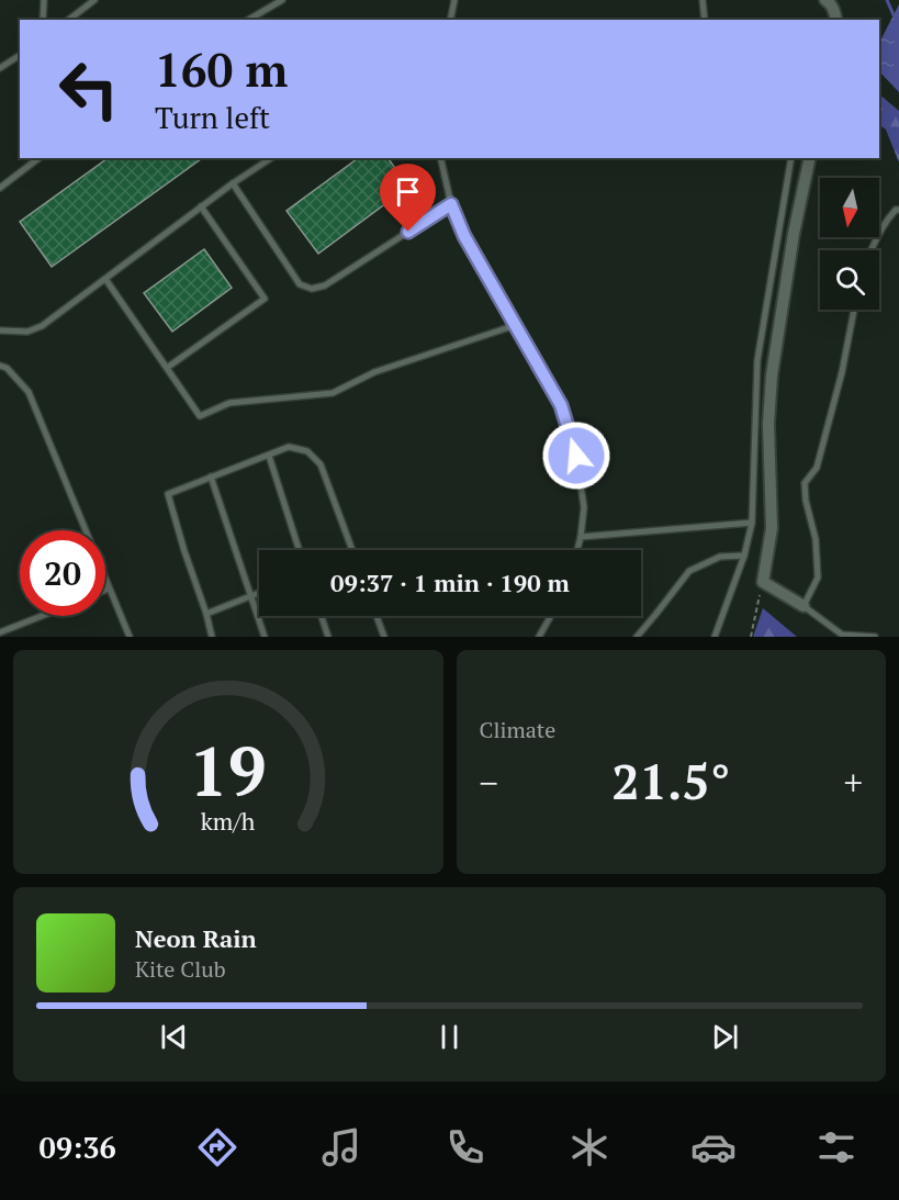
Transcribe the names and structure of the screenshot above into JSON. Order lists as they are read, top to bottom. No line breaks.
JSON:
{"north":"bottom","page":{"turn":["160 m","Turn left"],"limit":"20","trip":"09:37 · 1 min · 190 m","tile":"Climate","heat":["−","21.5°","+"],"song":["Neon Rain","Kite Club"],"tabs":"09:36","gauge":["19","km/h"]}}
